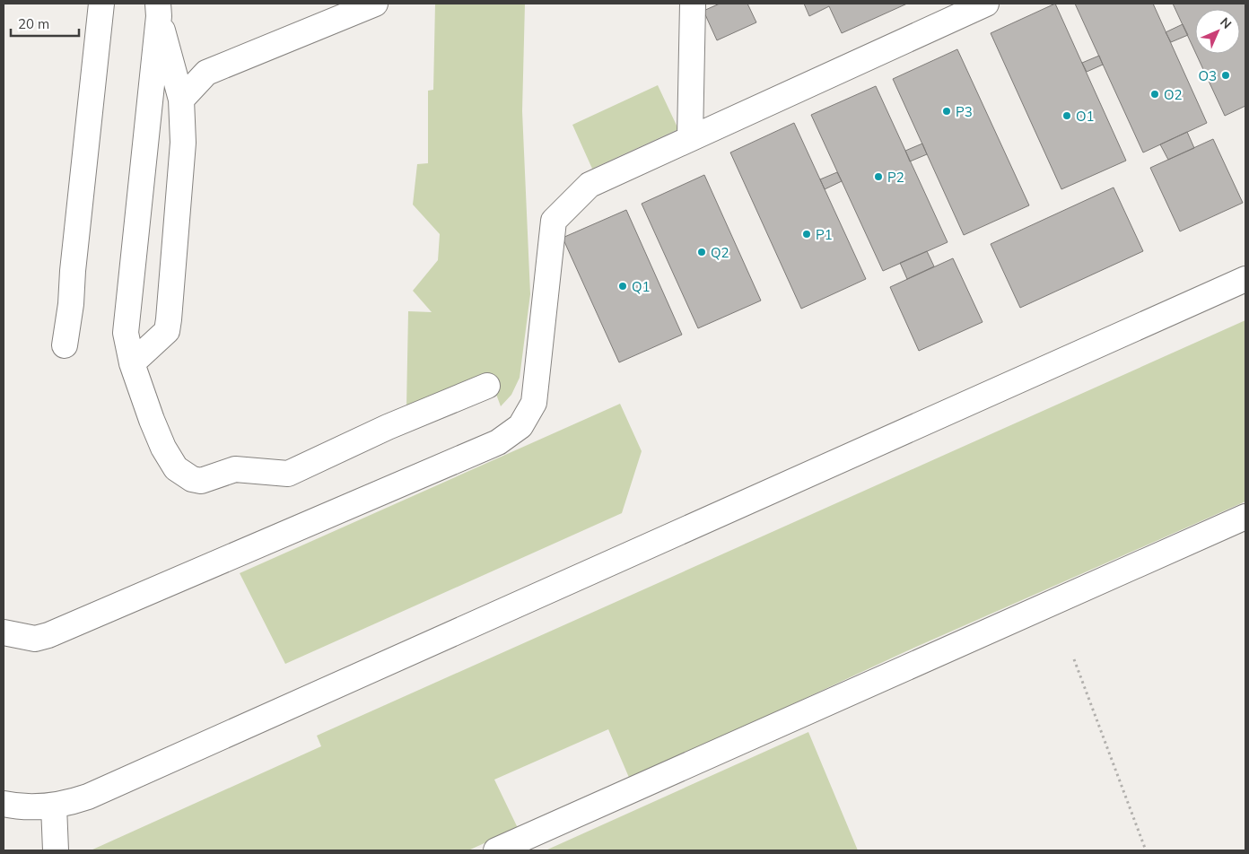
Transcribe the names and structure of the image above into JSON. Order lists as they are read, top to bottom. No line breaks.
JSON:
{"places":["O3","O2","P3","O1","P2","P1","Q2","Q1"],"scale_bar":"20 m","north":"top right"}
